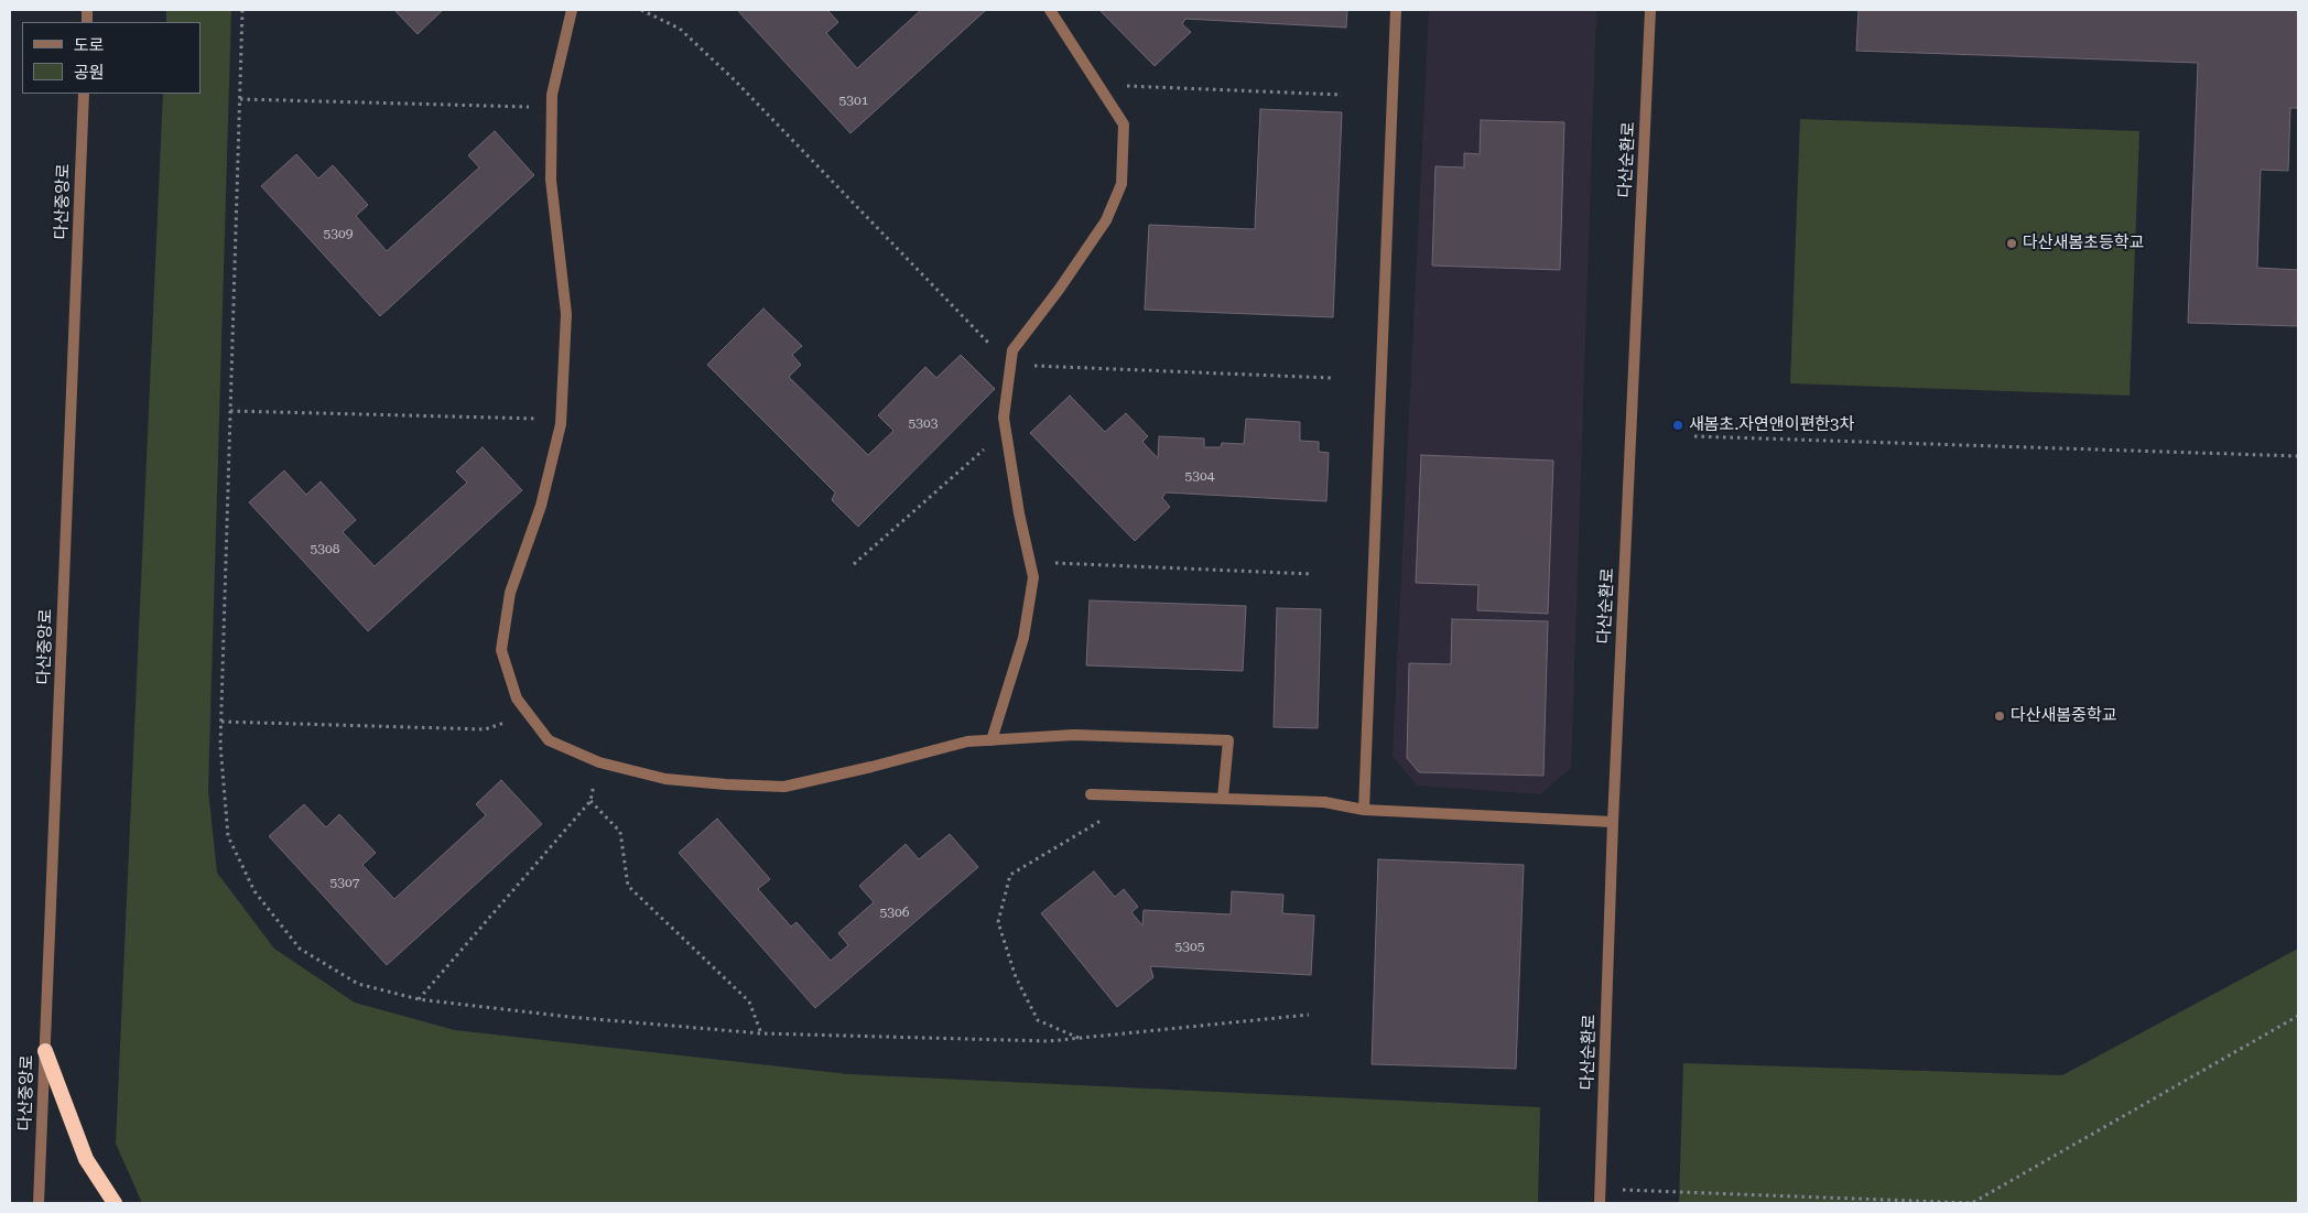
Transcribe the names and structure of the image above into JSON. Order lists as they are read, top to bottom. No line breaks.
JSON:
{"streets":{"street":["다산순환로","다산중앙로"]},"places":["다산새봄초등학교","새봄초.자연앤이편한3차","다산새봄중학교"],"house_numbers":["5301","5309","5303","5304","5308","5307","5306","5305"],"legend":["도로","공원"]}
